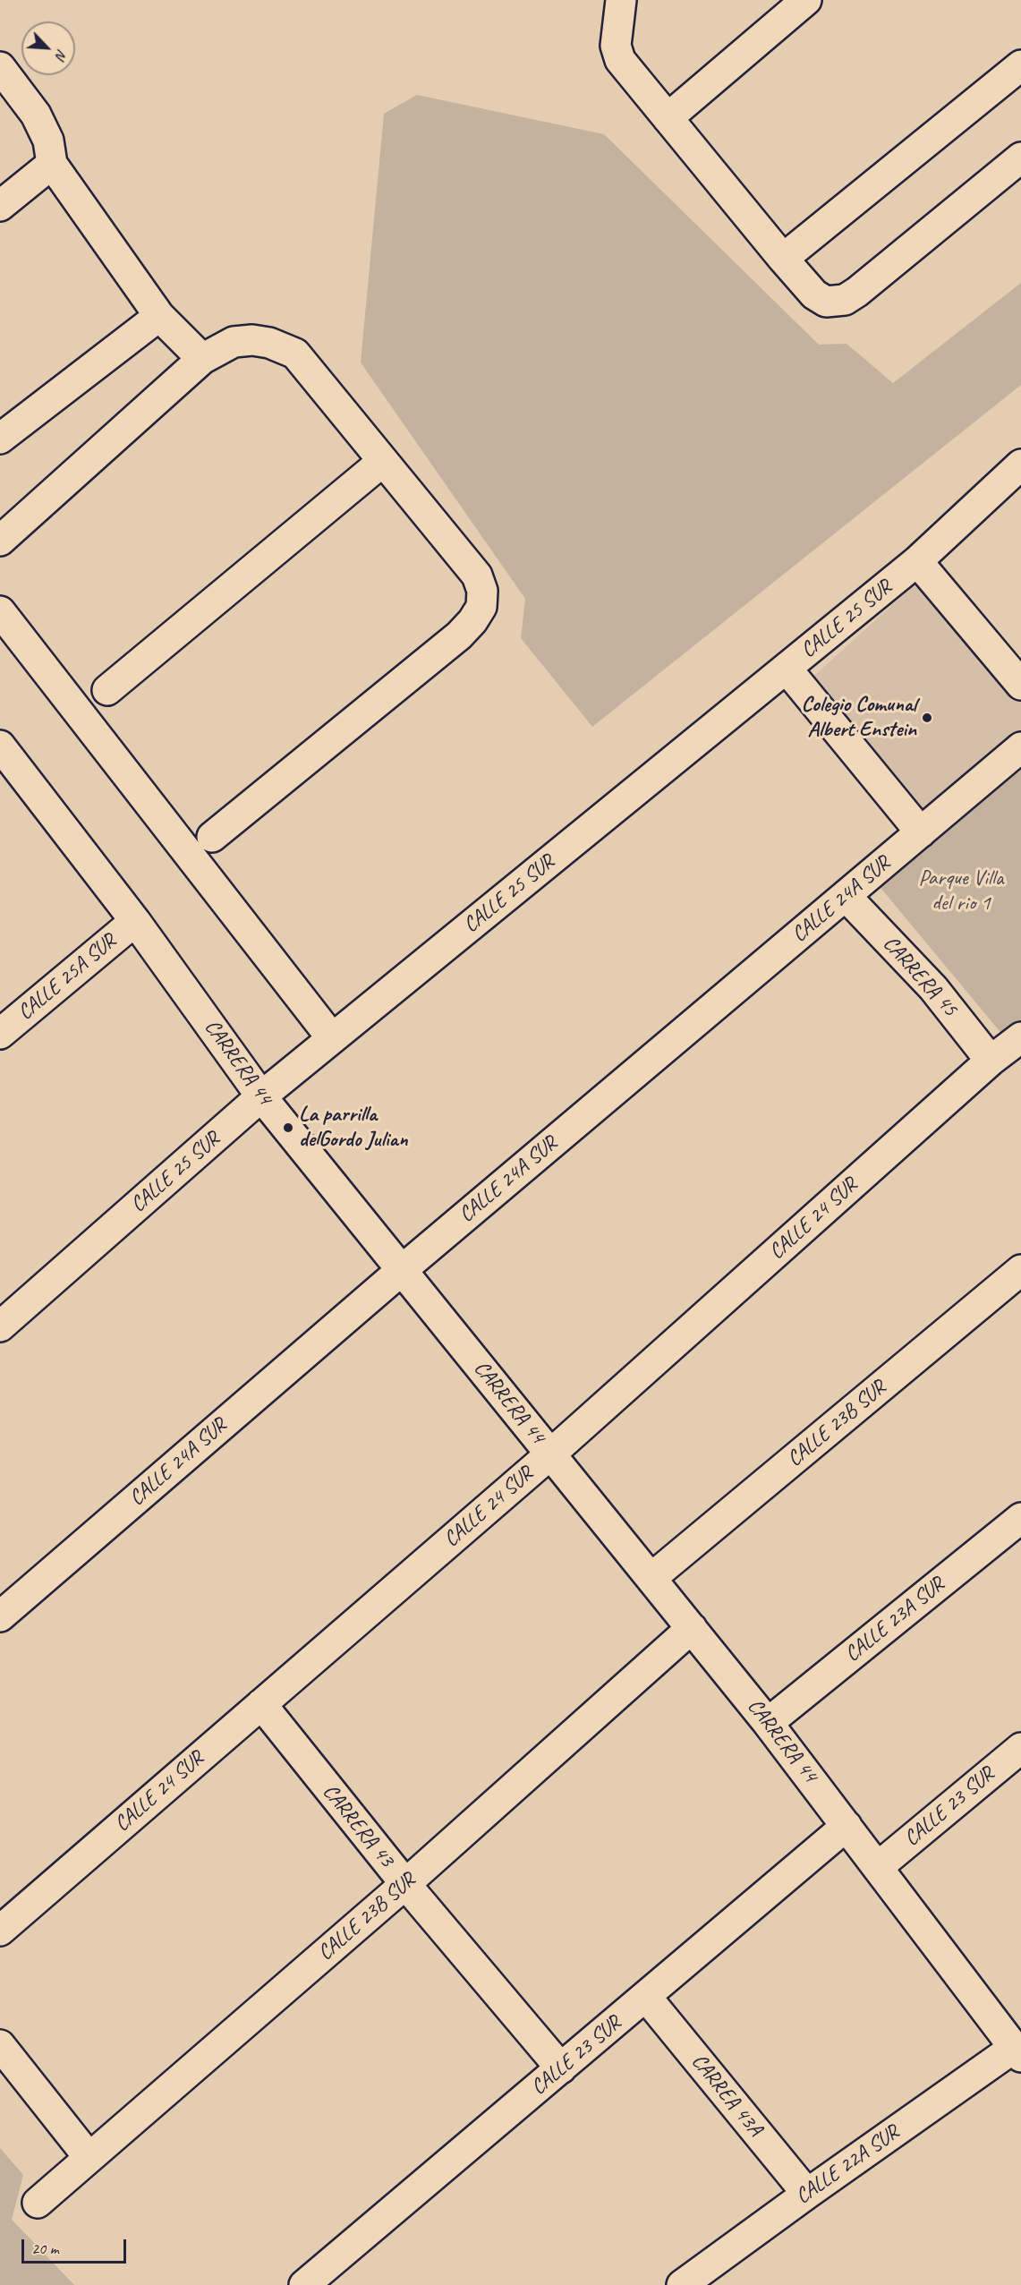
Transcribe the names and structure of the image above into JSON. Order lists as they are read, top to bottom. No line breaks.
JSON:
{"streets":{"street":["CALLE 25 SUR","CALLE 24A SUR","CARRERA 45","CALLE 25A SUR","CARRERA 44","CALLE 24 SUR","CALLE 23B SUR","CALLE 23A SUR","CALLE 23 SUR","CARRERA 43","CARREA 43A","CALLE 22A SUR"]},"crossings":[["CALLE 25 SUR","CARRERA 44"],["CALLE 24A SUR","CARRERA 45"],["CALLE 24A SUR","CARRERA 44"],["CARRERA 45","CALLE 24 SUR"],["CALLE 25A SUR","CARRERA 44"],["CARRERA 44","CALLE 24 SUR"],["CARRERA 44","CALLE 23B SUR"],["CARRERA 44","CALLE 23A SUR"],["CARRERA 44","CALLE 23 SUR"],["CARRERA 44","CALLE 22A SUR"],["CALLE 24 SUR","CARRERA 43"],["CALLE 23B SUR","CARRERA 43"],["CALLE 23 SUR","CARRERA 43"],["CALLE 23 SUR","CARREA 43A"],["CARREA 43A","CALLE 22A SUR"]],"parks":["Parque Villa del rio 1"],"places":["Colegio Comunal Albert Enstein","La parrilla delGordo Julian"],"scale_bar":"20 m","north":"bottom right"}
